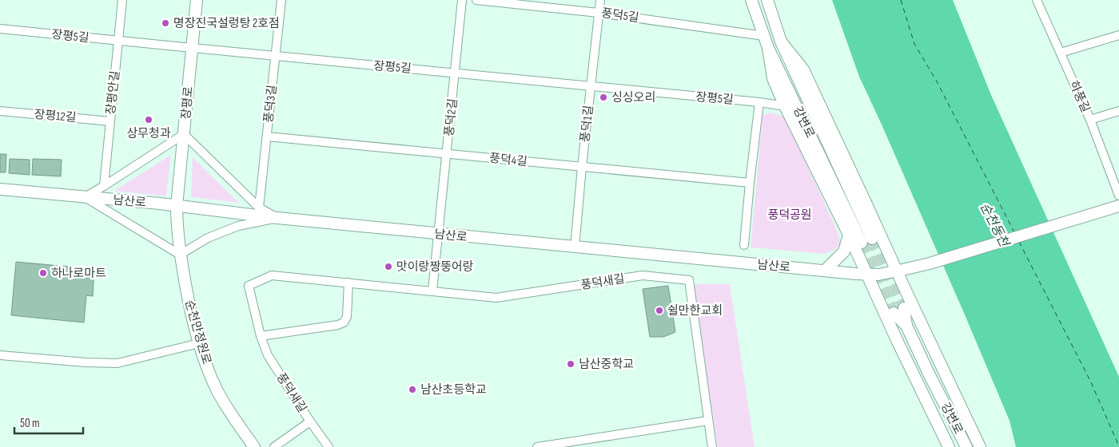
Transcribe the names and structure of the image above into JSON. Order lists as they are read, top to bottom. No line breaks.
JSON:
{"streets":{"main road":["장평로","강변로","남산로","순천만정원로"],"street":["풍덕5길","장평5길","장평안길","하풍길","풍덕3길","장평12길","풍덕2길","풍덕1길","풍덕4길","풍덕새길"]},"crossings":[["풍덕5길","강변로"],["풍덕5길","풍덕1길"],["장평5길","장평안길"],["장평5길","장평로"],["장평5길","풍덕3길"],["장평5길","풍덕2길"],["장평5길","풍덕1길"],["장평안길","장평12길"],["장평로","남산로"],["장평로","순천만정원로"],["풍덕3길","풍덕4길"],["풍덕2길","풍덕4길"],["풍덕2길","남산로"],["풍덕2길","풍덕새길"],["풍덕1길","풍덕4길"],["풍덕1길","남산로"],["남산로","순천만정원로"]],"water":["순천동천"],"parks":["풍덕공원"],"places":["명장진국설렁탕 2호점","싱싱오리","상무청과","맛이랑짱뚱어랑","하나로마트","쉴만한교회","남산중학교","남산초등학교"],"scale_bar":"50 m"}
